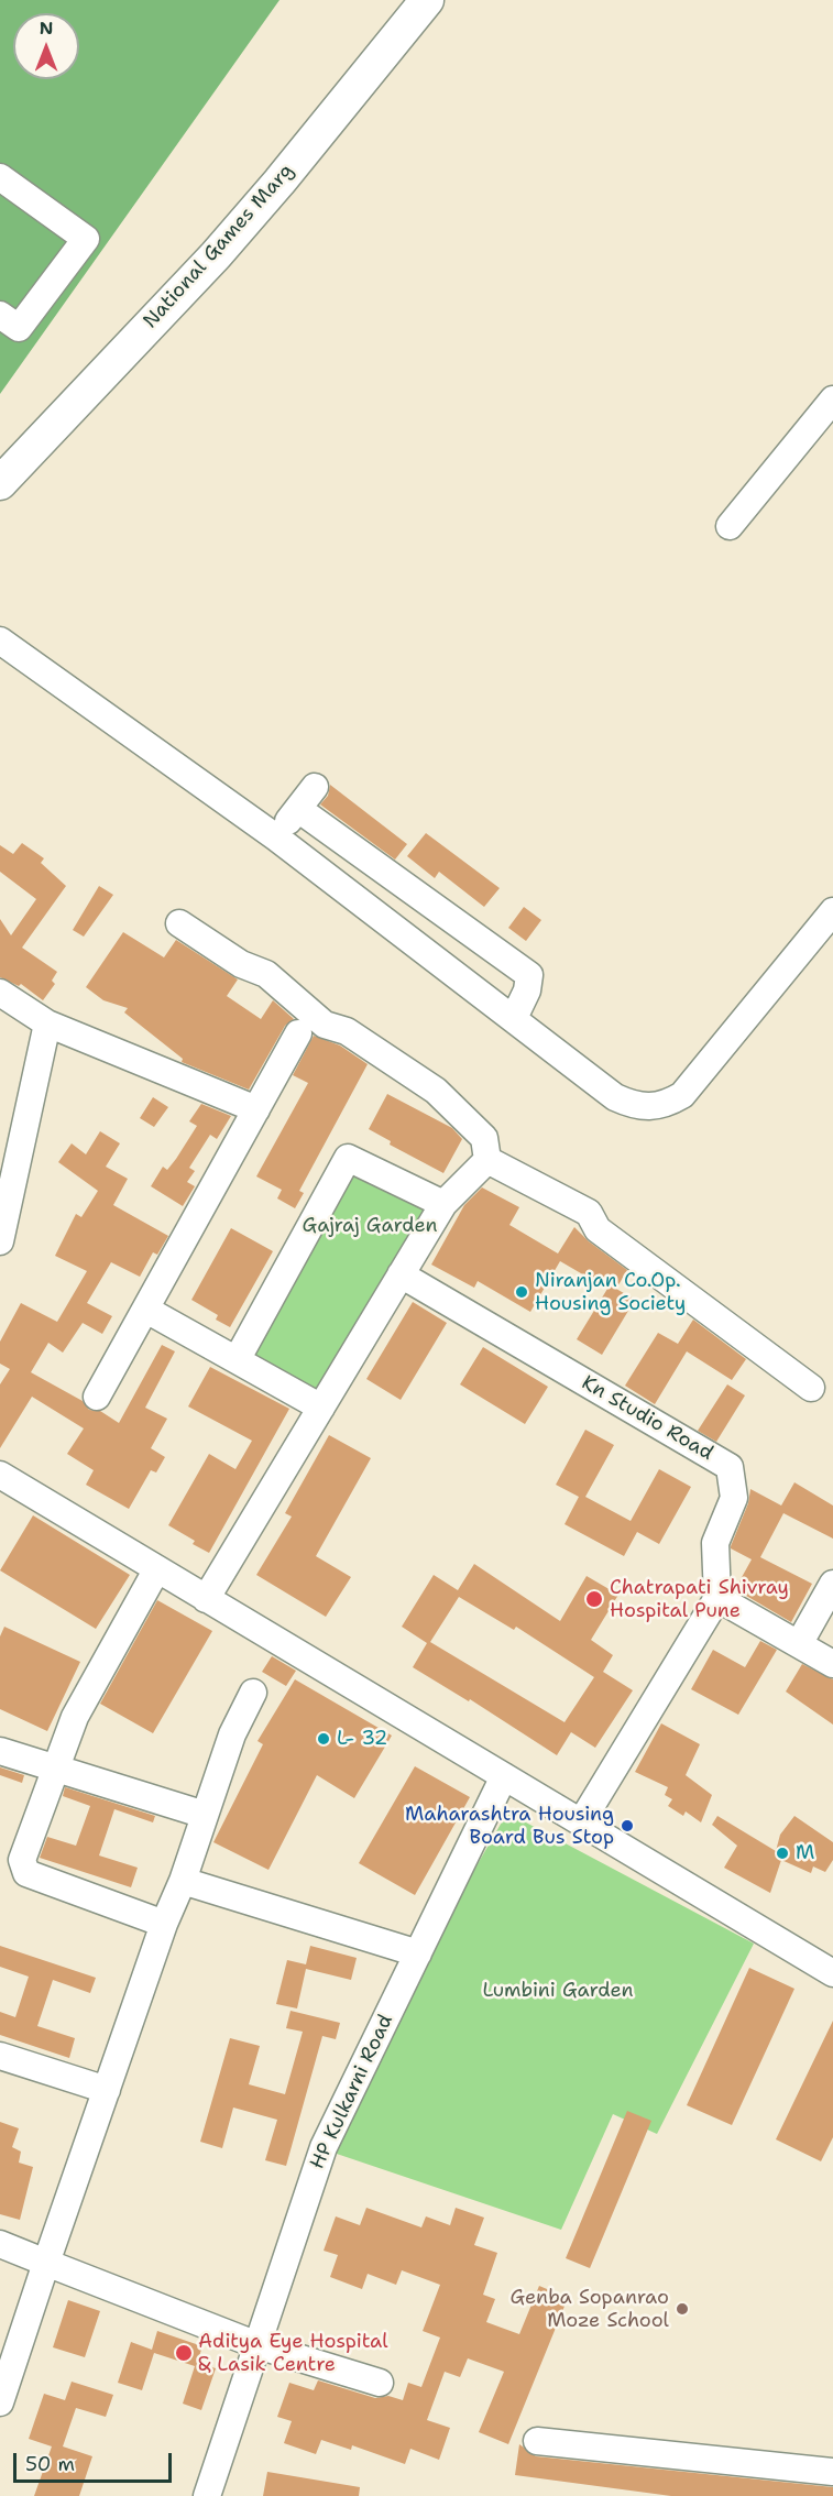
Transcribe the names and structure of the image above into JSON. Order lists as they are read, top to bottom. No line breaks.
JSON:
{"streets":{"main road":["National Games Marg"],"street":["Kn Studio Road","HP Kulkarni Road"]},"parks":["Gajraj Garden","Lumbini Garden"],"places":["Niranjan Co.Op. Housing Society","Chatrapati Shivray Hospital Pune","L- 32","Maharashtra Housing Board Bus Stop","M","Genba Sopanrao Moze School","Aditya Eye Hospital & Lasik Centre"],"scale_bar":"50 m","north":"top"}
